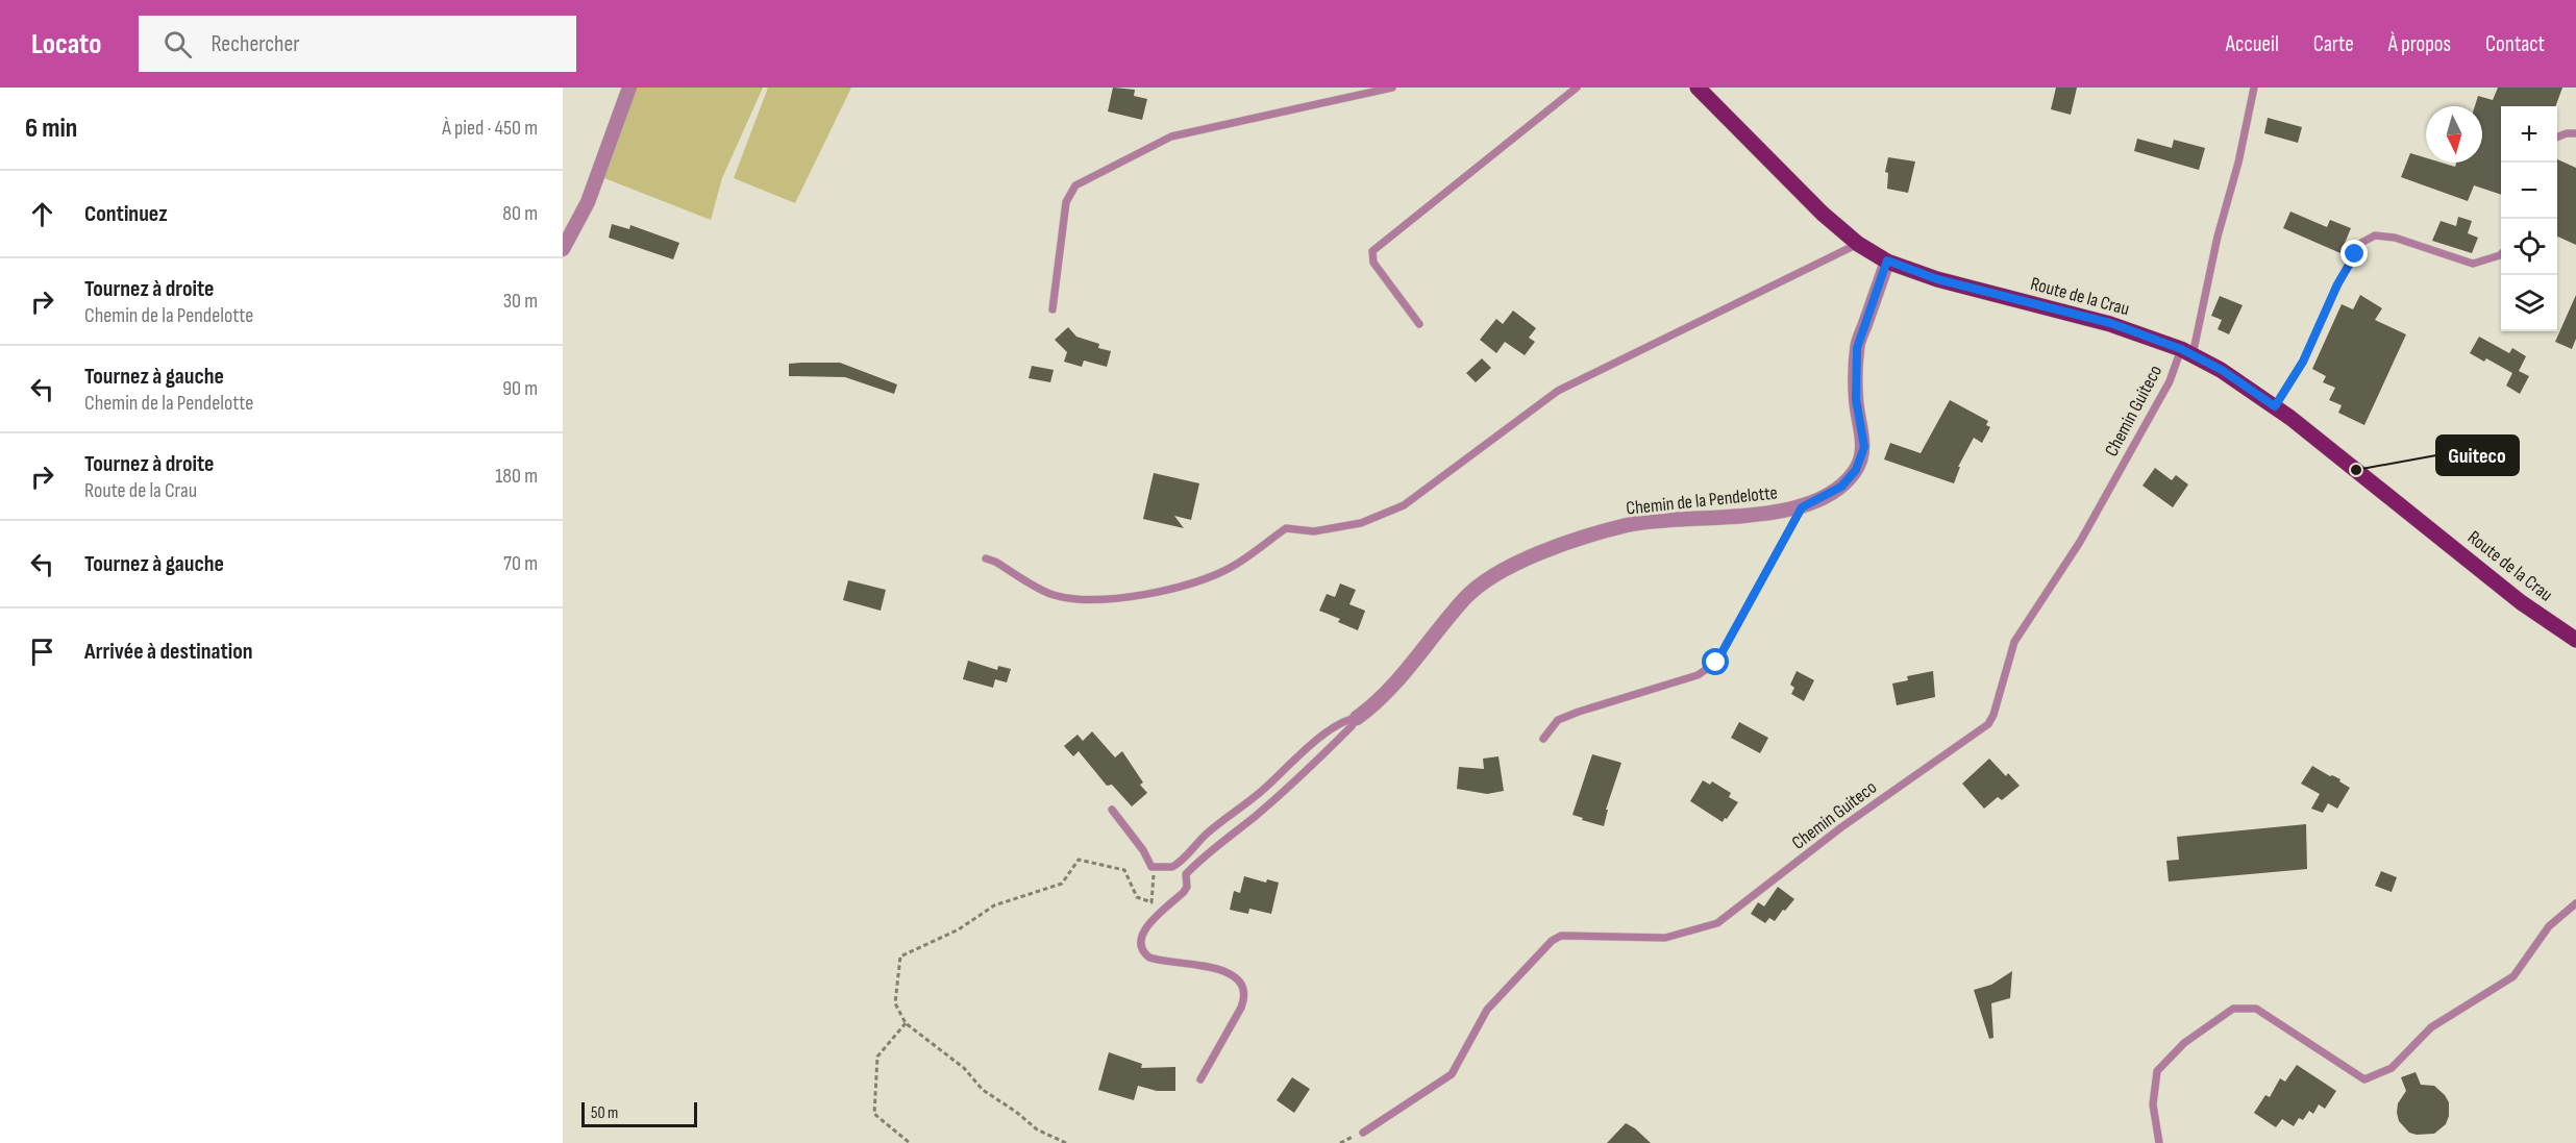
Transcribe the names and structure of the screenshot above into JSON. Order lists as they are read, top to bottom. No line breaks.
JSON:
{"streets":{"main road":["Route de la Crau"],"street":["Chemin de la Pendelotte"],"lane":["Chemin Guiteco"]},"crossings":[["Route de la Crau","Chemin Guiteco"],["Route de la Crau","Chemin de la Pendelotte"]],"places":["Guiteco"],"scale_bar":"50 m","north":"bottom","page":{"header":"Locato","search":"Rechercher","nav":["Accueil","Carte","À propos","Contact"],"heading":["6 min","À pied · 450 m"],"map_buttons":["+","−"],"list":[["Continuez","80 m"],["Tournez à droite","Chemin de la Pendelotte","30 m"],["Tournez à gauche","Chemin de la Pendelotte","90 m"],["Tournez à droite","Route de la Crau","180 m"],["Tournez à gauche","70 m"],"Arrivée à destination"],"scale":"50 m"}}
